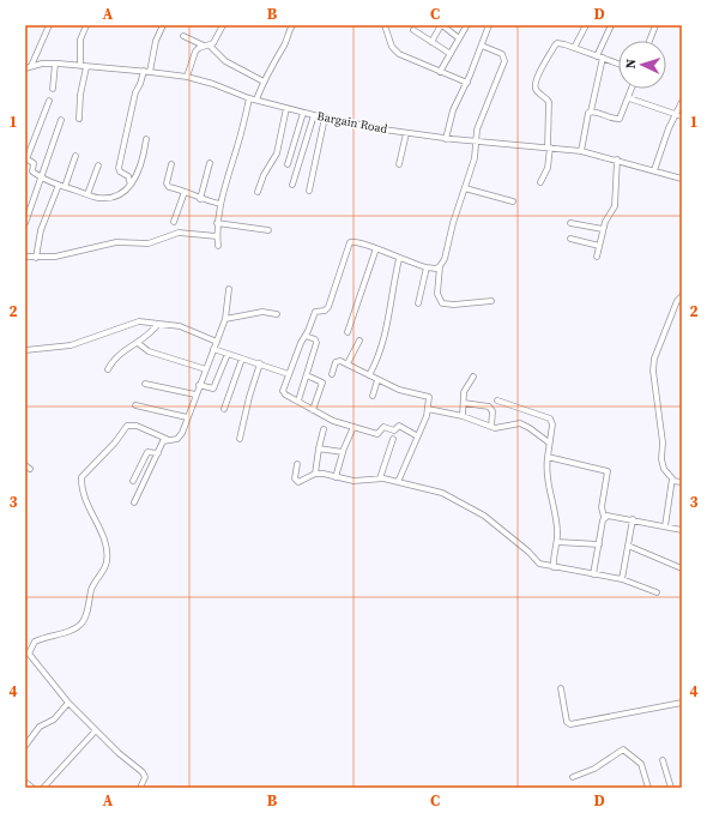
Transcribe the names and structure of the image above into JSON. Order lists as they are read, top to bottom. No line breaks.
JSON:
{"streets":{"street":["Bargain Road"]},"north":"left","grid":{"columns":["A","B","C","D"],"rows":["1","2","3","4"]}}
